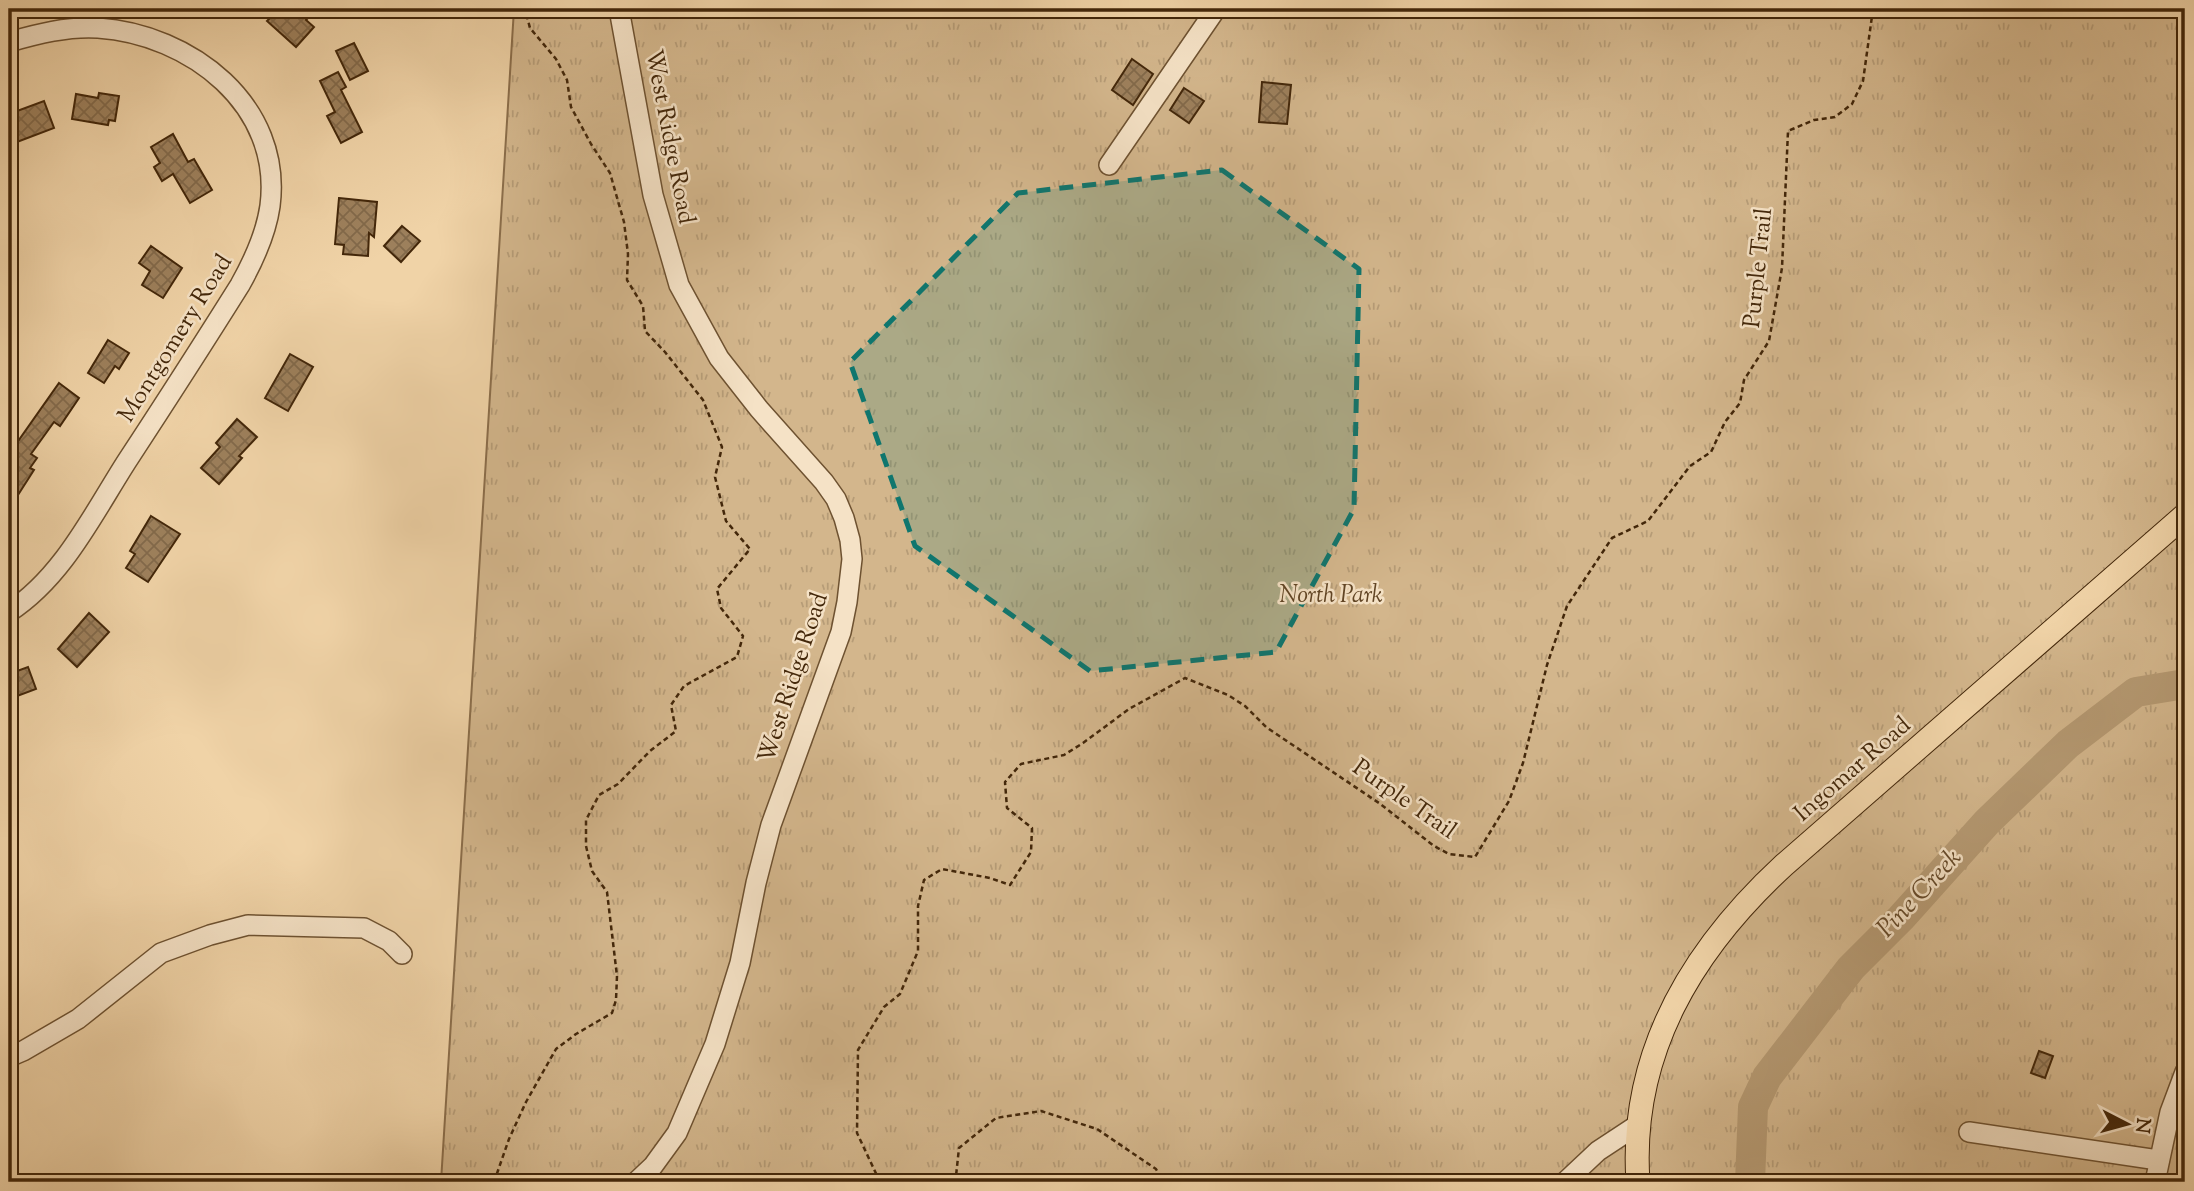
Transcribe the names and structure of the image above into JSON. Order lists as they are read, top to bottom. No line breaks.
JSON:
{"streets":{"main road":["Ingomar Road"],"street":["West Ridge Road","Montgomery Road"],"path":["Purple Trail"]},"water":["Pine Creek"],"parks":["North Park"],"north":"right"}
